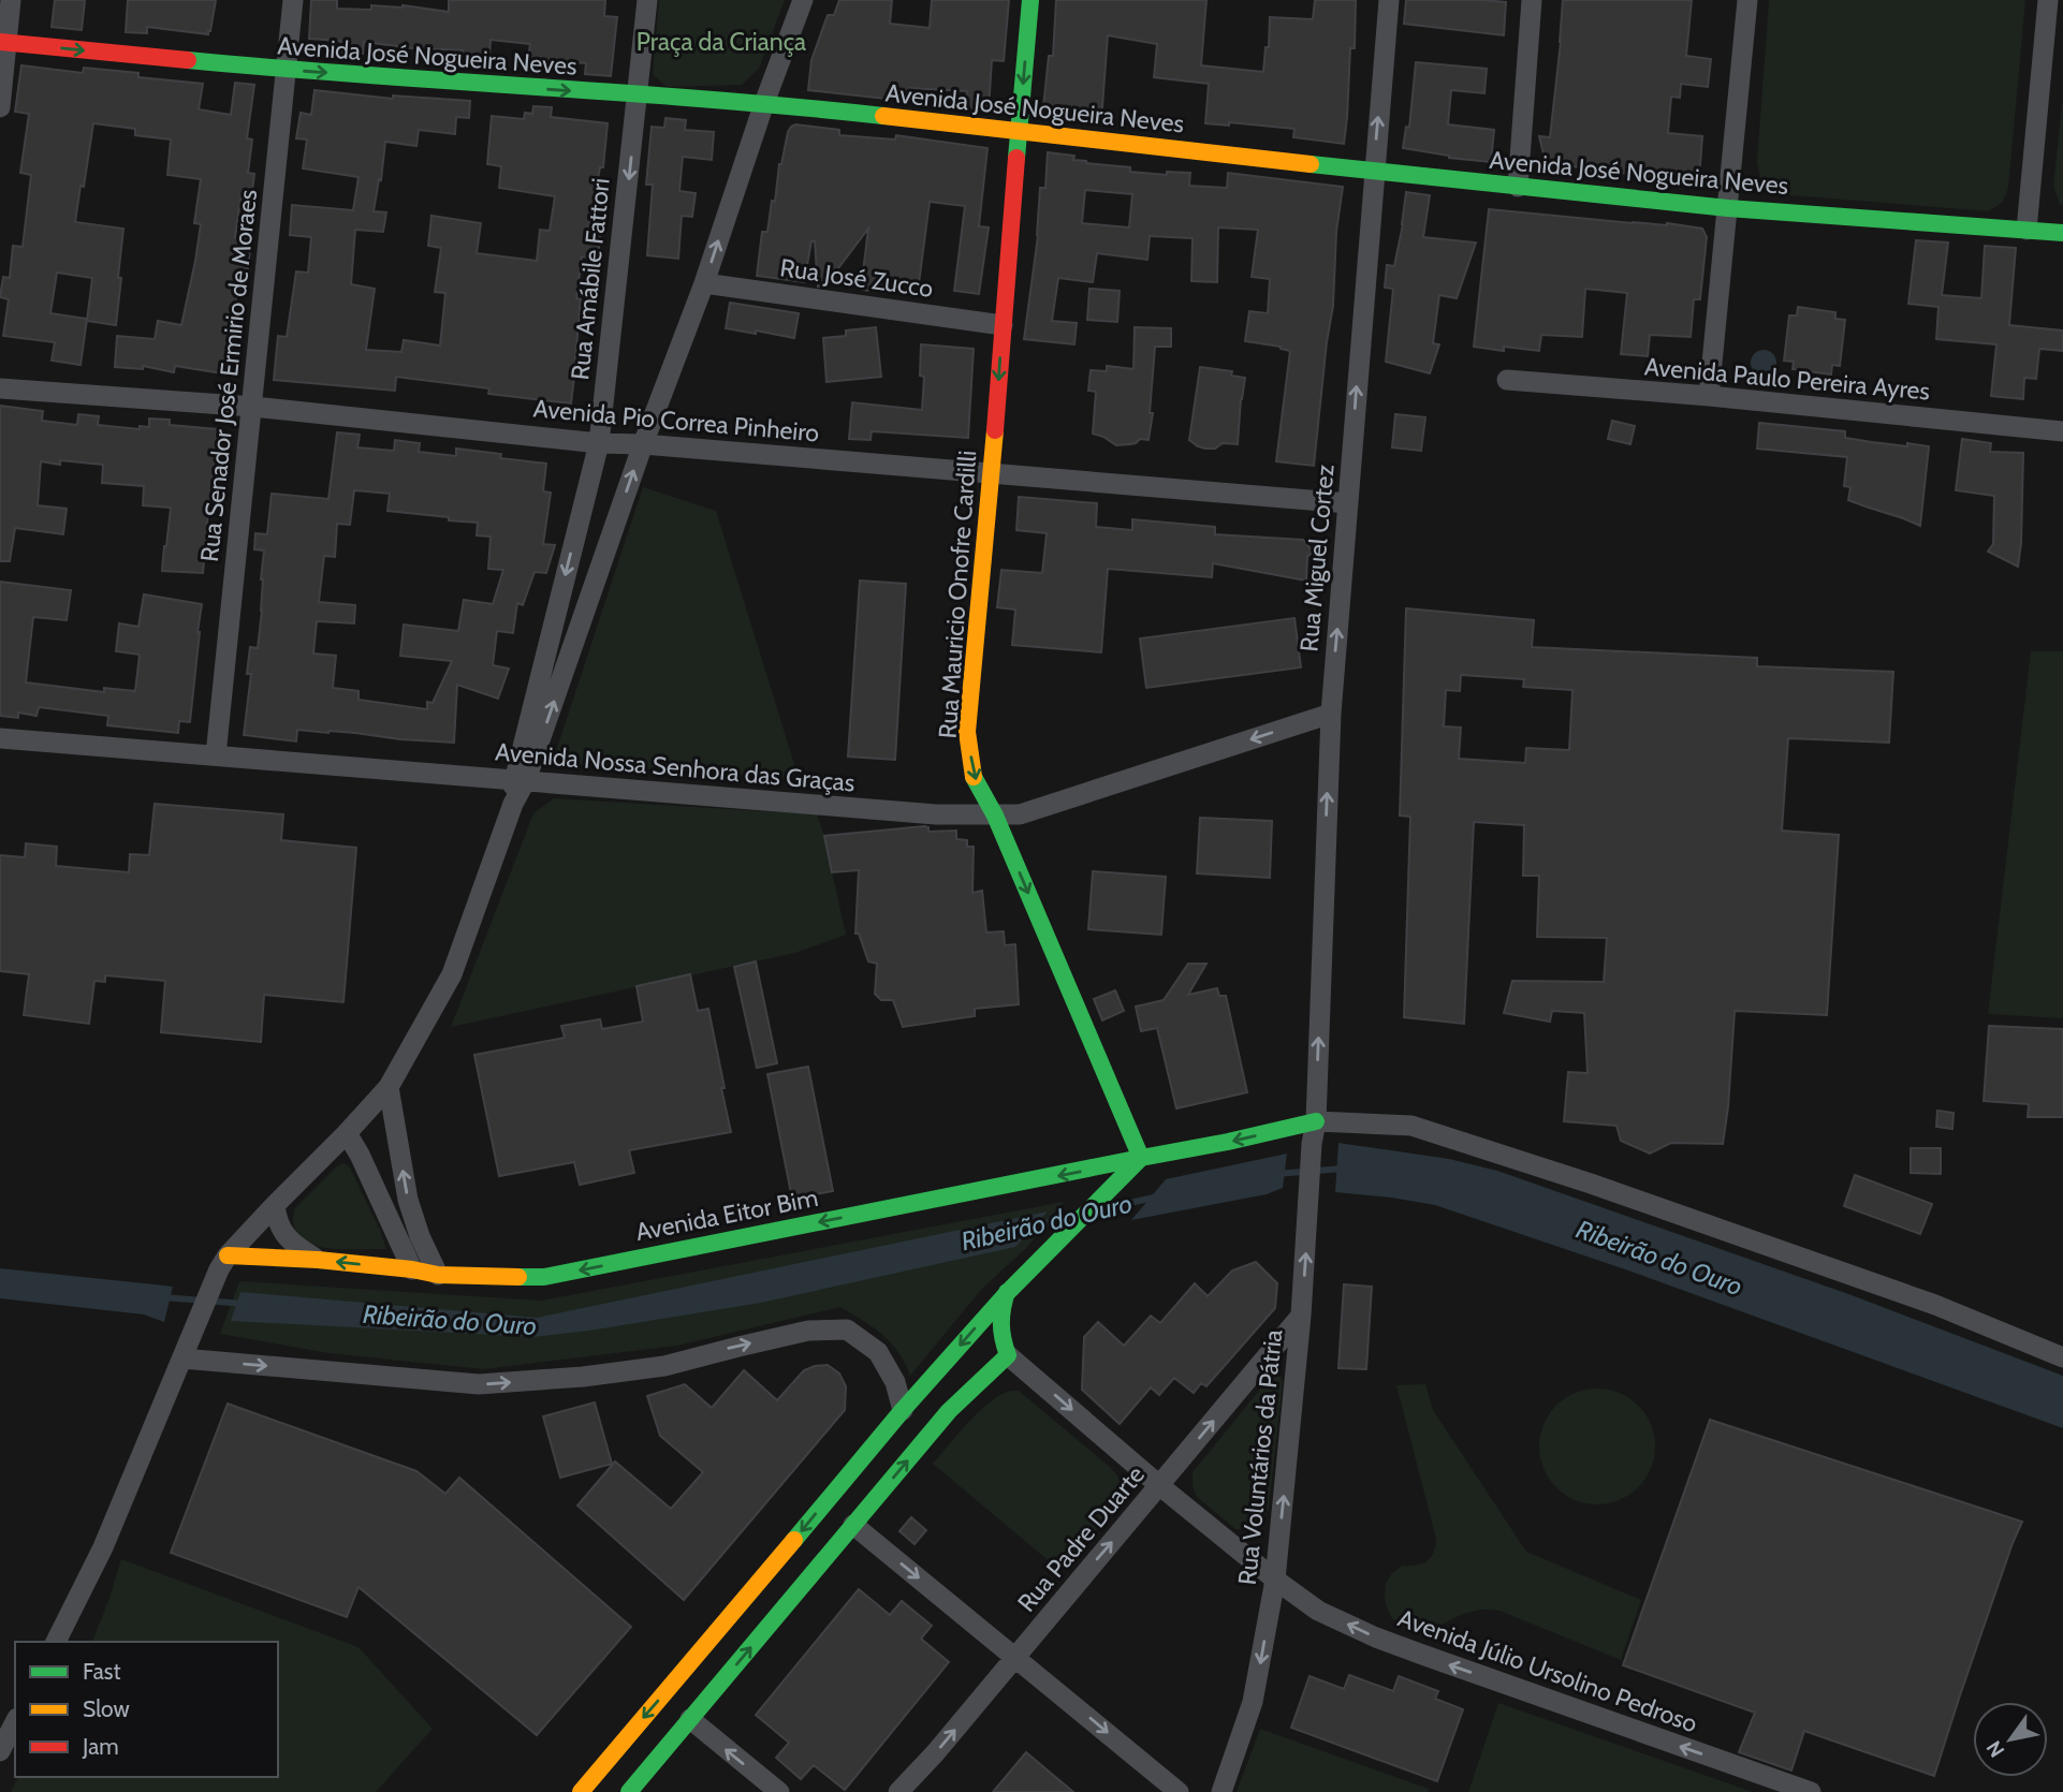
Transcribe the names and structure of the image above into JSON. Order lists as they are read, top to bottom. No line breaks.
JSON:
{"streets":{"street":["Avenida José Nogueira Neves","Rua José Zucco","Rua Amábile Fattori","Rua Senador José Ermirio de Moraes","Avenida Paulo Pereira Ayres","Avenida Pio Correa Pinheiro","Rua Miguel Cortez","Rua Mauricio Onofre Cardilli","Avenida Nossa Senhora das Graças","Avenida Eitor Bim","Rua Voluntários da Pátria","Rua Padre Duarte","Avenida Júlio Ursolino Pedroso"]},"crossings":[["Avenida José Nogueira Neves","Rua Amábile Fattori"],["Avenida José Nogueira Neves","Rua Senador José Ermirio de Moraes"],["Avenida José Nogueira Neves","Rua Miguel Cortez"],["Avenida José Nogueira Neves","Rua Mauricio Onofre Cardilli"],["Rua José Zucco","Rua Mauricio Onofre Cardilli"],["Rua Amábile Fattori","Avenida Pio Correa Pinheiro"],["Rua Amábile Fattori","Avenida Nossa Senhora das Graças"],["Rua Senador José Ermirio de Moraes","Avenida Pio Correa Pinheiro"],["Rua Senador José Ermirio de Moraes","Avenida Nossa Senhora das Graças"],["Avenida Pio Correa Pinheiro","Rua Miguel Cortez"],["Avenida Pio Correa Pinheiro","Rua Mauricio Onofre Cardilli"],["Rua Miguel Cortez","Avenida Nossa Senhora das Graças"],["Rua Miguel Cortez","Avenida Eitor Bim"],["Rua Miguel Cortez","Rua Voluntários da Pátria"],["Rua Mauricio Onofre Cardilli","Avenida Nossa Senhora das Graças"],["Rua Mauricio Onofre Cardilli","Avenida Eitor Bim"],["Avenida Eitor Bim","Rua Voluntários da Pátria"],["Rua Voluntários da Pátria","Rua Padre Duarte"],["Rua Voluntários da Pátria","Avenida Júlio Ursolino Pedroso"],["Rua Padre Duarte","Avenida Júlio Ursolino Pedroso"]],"one_way":["Rua Miguel Cortez","Rua Mauricio Onofre Cardilli","Rua Padre Duarte"],"water":["Ribeirão do Ouro"],"parks":["Praça da Criança"],"legend":["Fast","Slow","Jam"],"north":"bottom left"}
